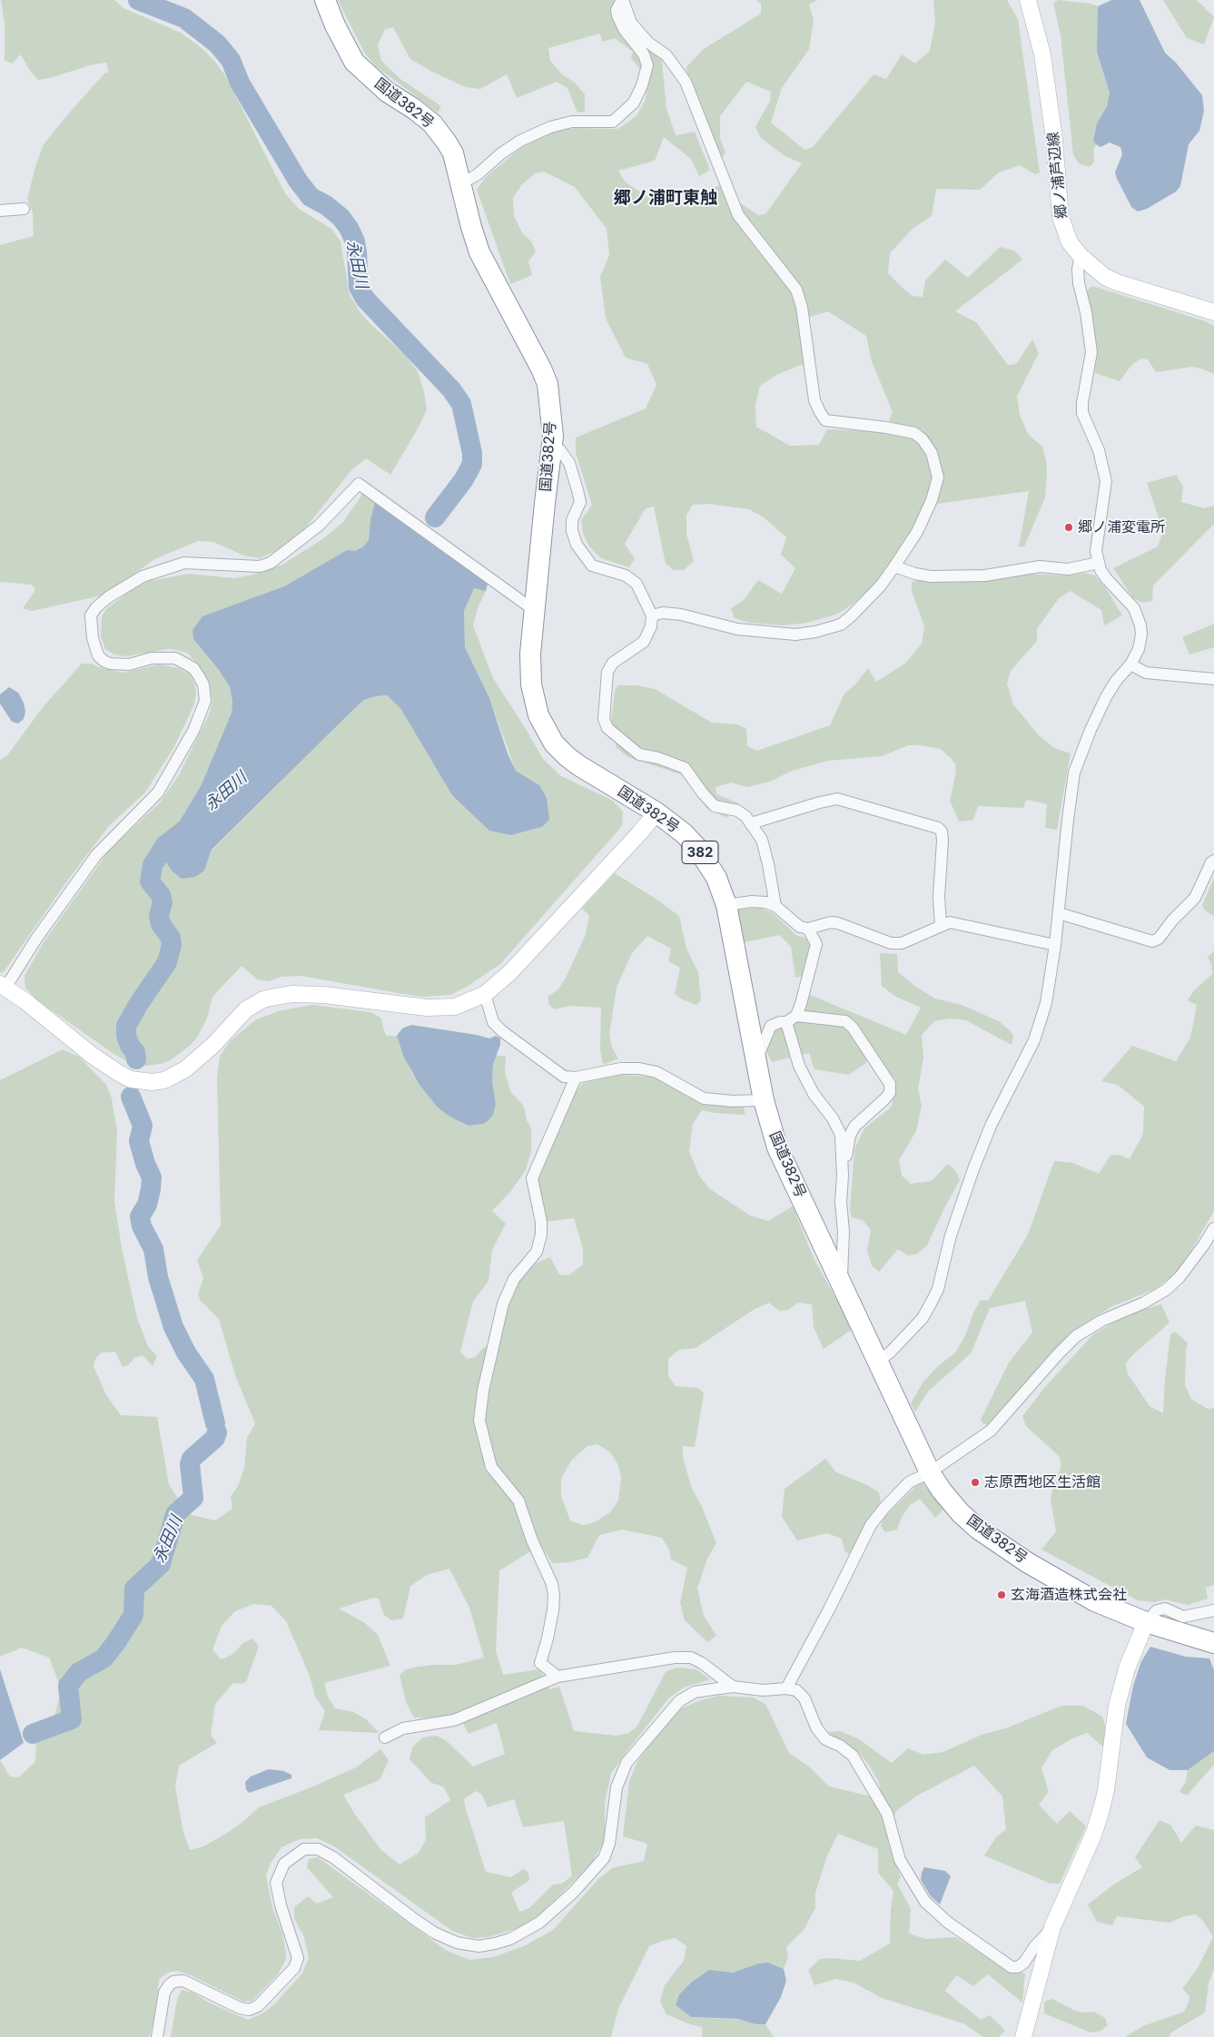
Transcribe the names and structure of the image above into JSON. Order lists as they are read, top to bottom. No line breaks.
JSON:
{"streets":{"highway":["国道382号","382"],"street":["郷ノ浦芦辺線"]},"districts":["郷ノ浦町東触"],"water":["永田川"],"places":["郷ノ浦変電所","志原西地区生活館","玄海酒造株式会社"]}
